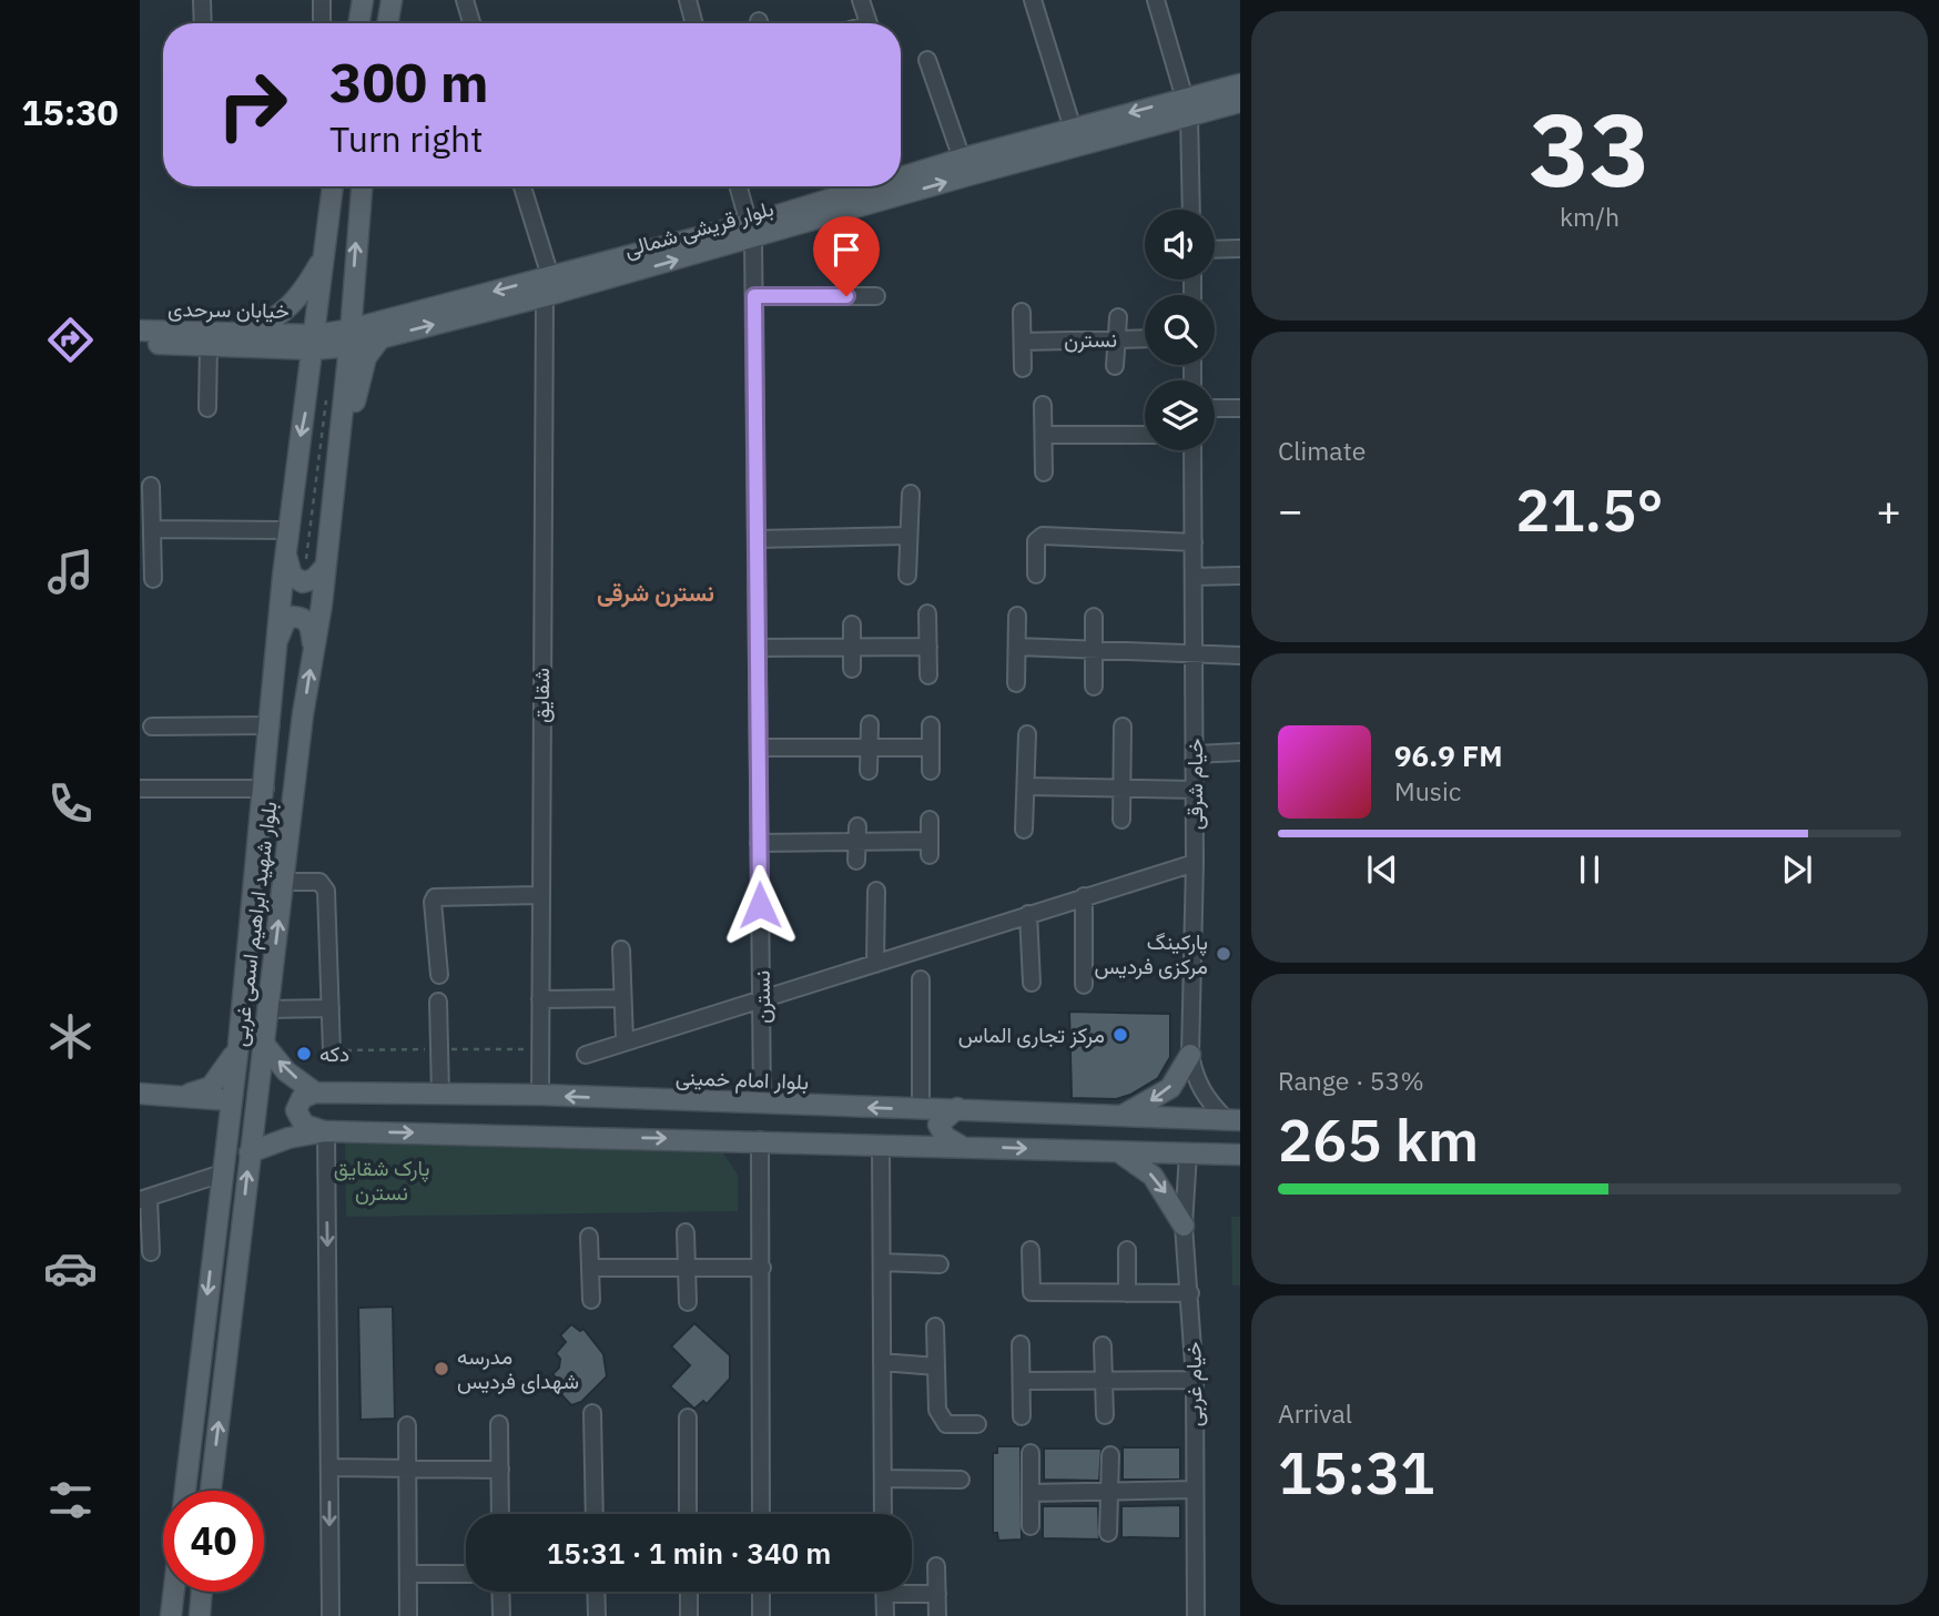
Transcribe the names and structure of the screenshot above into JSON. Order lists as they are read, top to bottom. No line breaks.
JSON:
{"streets":{"main road":["بلوار قریشی شمالی","خیابان سرحدی","بلوار شهید ابراهیم اسمی غربی","بلوار امام خمینی"],"street":["نسترن","شقایق","خیام شرقی","خیام غربی"]},"crossings":[["بلوار قریشی شمالی","نسترن"],["بلوار قریشی شمالی","شقایق"],["بلوار قریشی شمالی","بلوار شهید ابراهیم اسمی غربی"],["خیابان سرحدی","بلوار شهید ابراهیم اسمی غربی"],["نسترن","بلوار امام خمینی"],["شقایق","بلوار امام خمینی"],["خیام شرقی","بلوار امام خمینی"]],"districts":["نسترن شرقی"],"parks":["پارک شقایق نسترن"],"places":["پارکینگ مرکزی فردیس","مرکز تجاری الماس","دکه","مدرسه شهدای فردیس"],"page":{"tabs":"15:30","tile":[["33","km/h"],"Climate",["Range · 53%","265 km"],["Arrival","15:31"]],"turn":["300 m","Turn right"],"heat":["−","21.5°","+"],"song":["96.9 FM","Music"],"limit":"40","trip":"15:31 · 1 min · 340 m"}}
